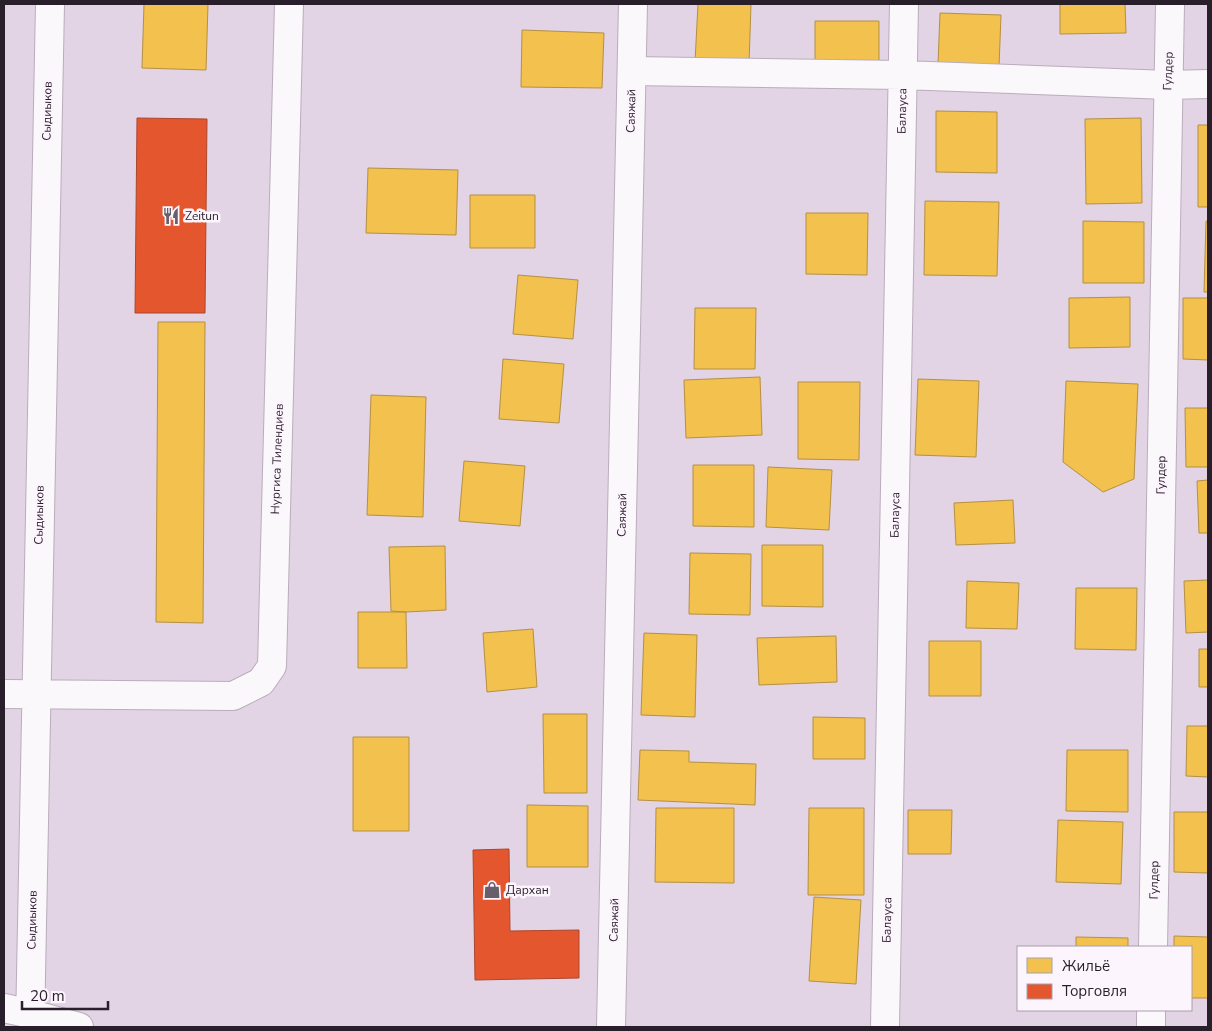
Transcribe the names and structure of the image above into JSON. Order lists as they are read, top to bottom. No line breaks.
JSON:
{"streets":{"street":["Гулдер","Сыдиыков","Саяжай","Балауса","Нургиса Тилендиев"]},"crossings":[["Сыдиыков","Нургиса Тилендиев"]],"places":{"restaurant":["Zeitun"],"shop":["Дархан"]},"legend":["Жильё","Торговля"],"scale_bar":"20 m"}
